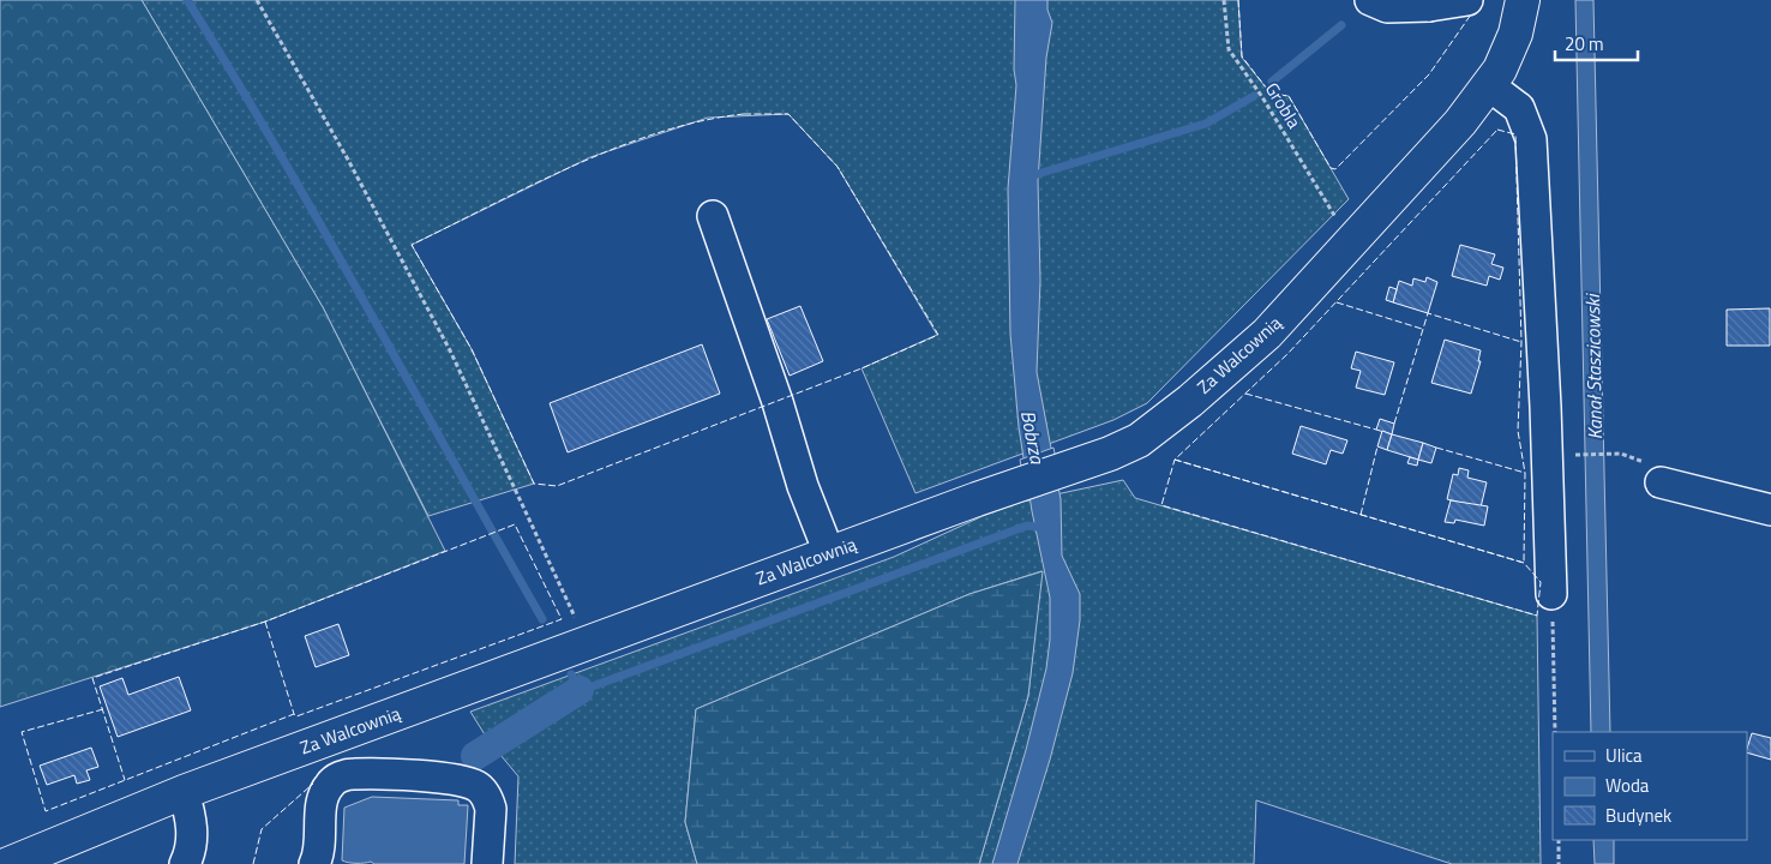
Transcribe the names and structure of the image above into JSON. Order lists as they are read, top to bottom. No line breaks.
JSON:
{"streets":{"main road":["Za Walcownią"],"path":["Grobla"]},"water":["Kanał Staszicowski","Bobrza"],"legend":["Ulica","Woda","Budynek"],"scale_bar":"20 m"}
